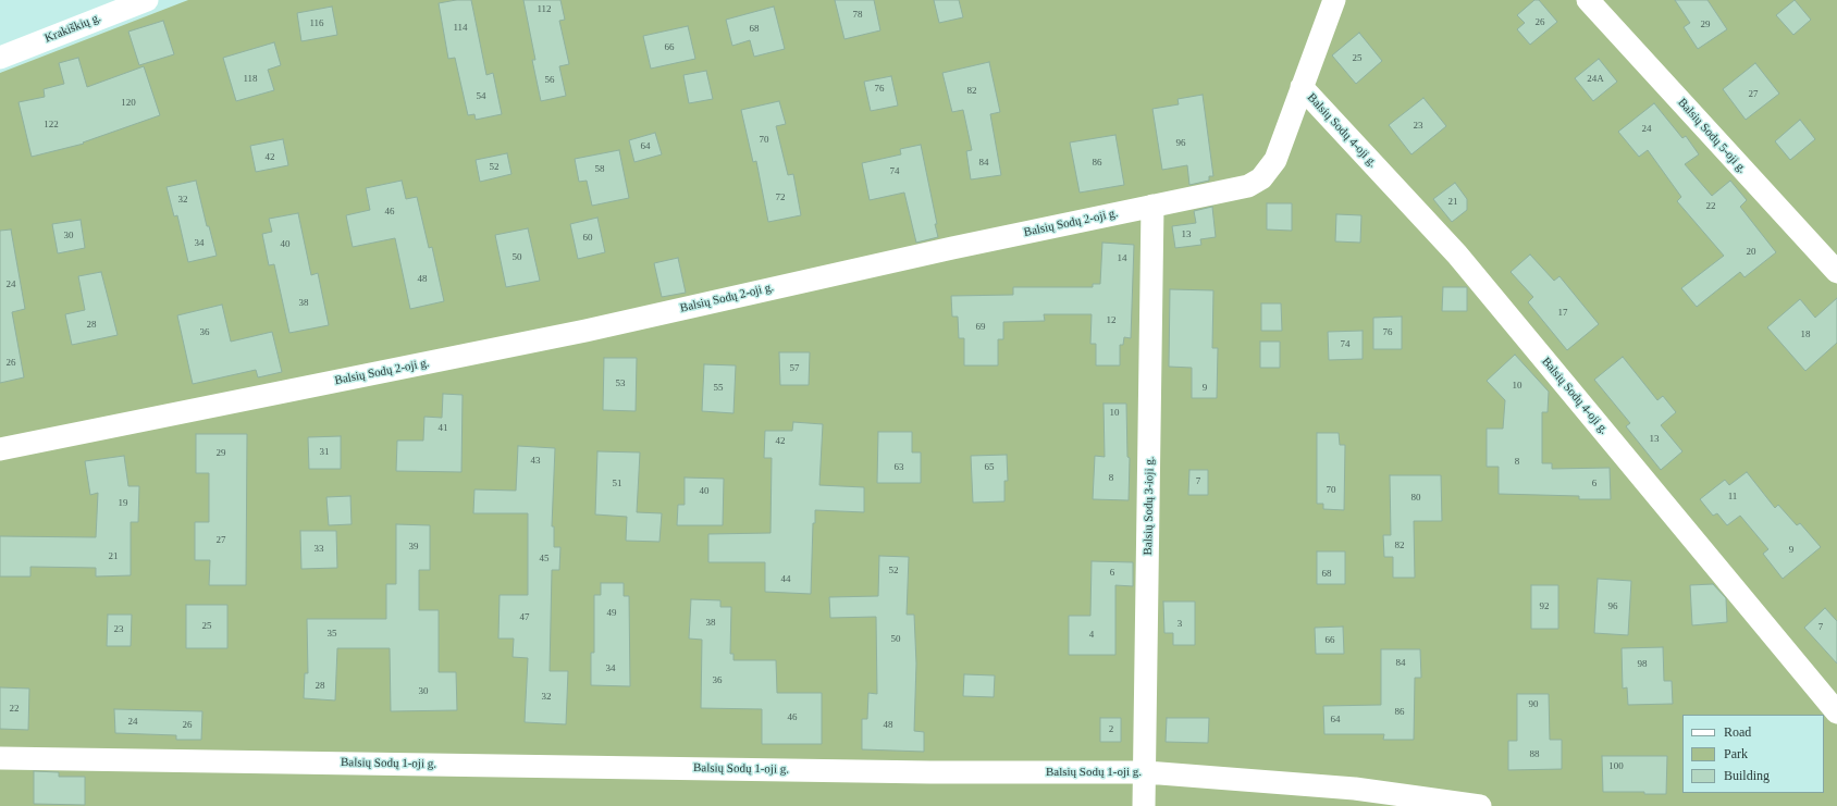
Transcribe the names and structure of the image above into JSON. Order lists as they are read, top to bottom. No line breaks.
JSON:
{"streets":{"street":["Krakiškių g.","Balsių Sodų 4-oji g.","Balsių Sodų 5-oji g.","Balsių Sodų 2-oji g.","Balsių Sodų 3-ioji g.","Balsių Sodų 1-oji g."]},"crossings":[["Balsių Sodų 4-oji g.","Balsių Sodų 2-oji g."],["Balsių Sodų 2-oji g.","Balsių Sodų 3-ioji g."],["Balsių Sodų 3-ioji g.","Balsių Sodų 1-oji g."]],"house_numbers":["112","78","26","116","29","114","68","66","25","118","24A","56","76","82","27","54","120","122","23","24","70","96","64","42","84","86","52","58","74","72","32","21","22","46","13","30","60","34","40","20","50","14","48","24","38","17","12","28","69","36","76","18","74","26","57","53","10","55","9","10","41","13","42","31","29","43","8","63","65","8","7","51","6","70","40","11","80","19","27","82","39","33","9","21","45","52","6","68","44","92","96","49","47","38","3","25","7","23","35","4","50","66","84","98","34","36","28","30","32","90","22","86","46","64","24","26","48","2","88","100"],"legend":["Road","Park","Building"]}
